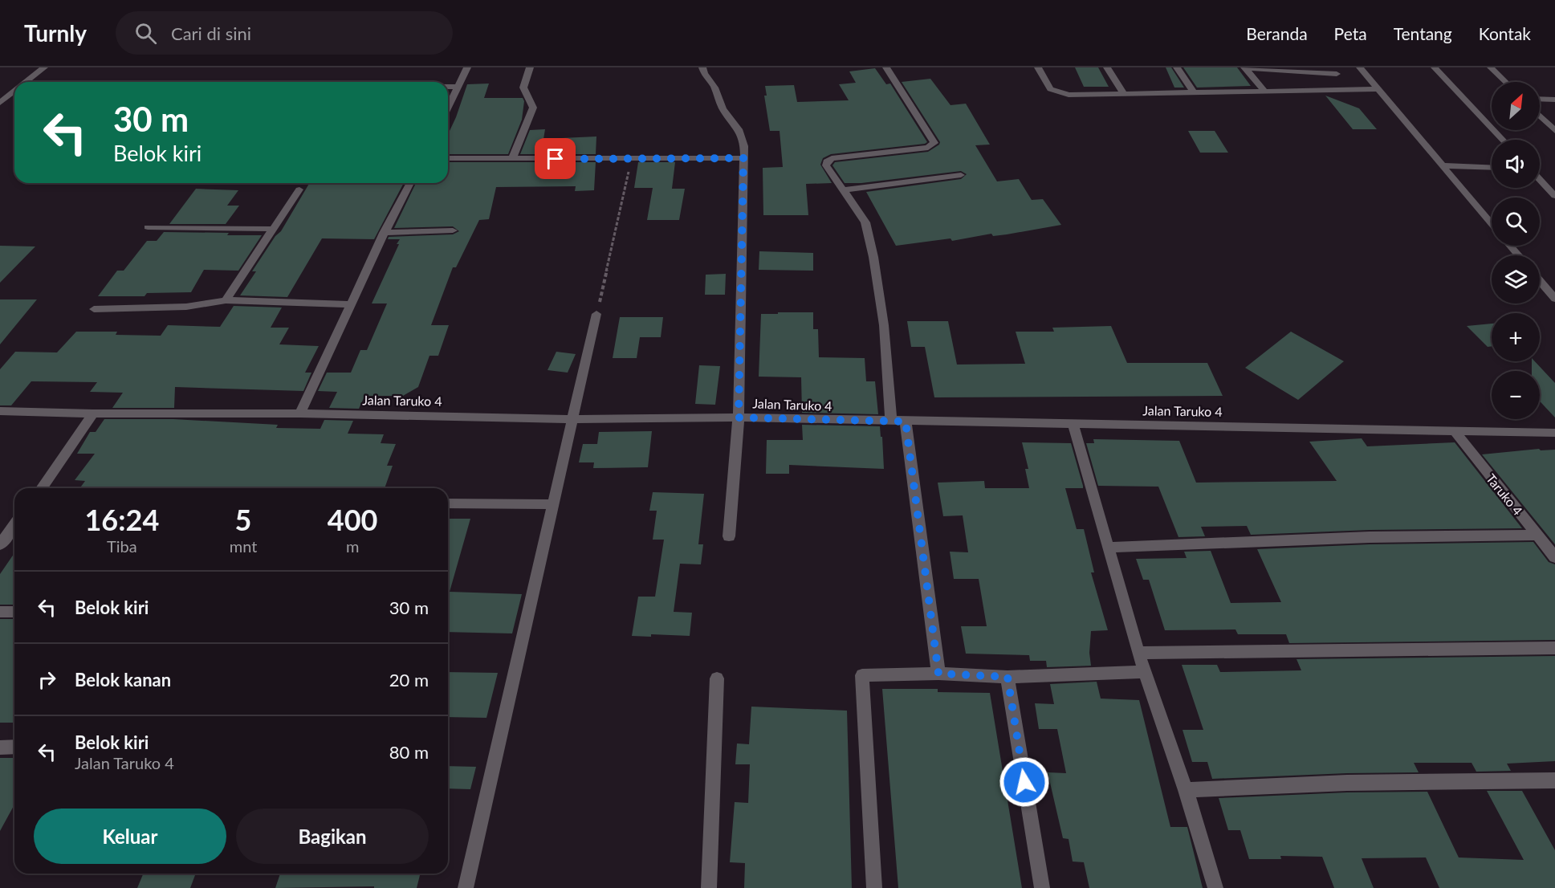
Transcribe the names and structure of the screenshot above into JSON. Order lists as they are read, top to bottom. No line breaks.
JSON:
{"streets":{"street":["Jalan Taruko 4","Taruko 4"]},"crossings":[["Jalan Taruko 4","Taruko 4"]],"north":"top right","page":{"header":"Turnly","search":"Cari di sini","nav":["Beranda","Peta","Tentang","Kontak"],"map_buttons":["+","−"],"turn":["30 m","Belok kiri"],"eta":["16:24","Tiba","5","mnt","400","m"],"list":[{"name":"Belok kiri","value":"30 m"},{"name":"Belok kanan","value":"20 m"},{"name":"Belok kiri","note":"Jalan Taruko 4","value":"80 m"}],"buttons":["Keluar","Bagikan"]}}
